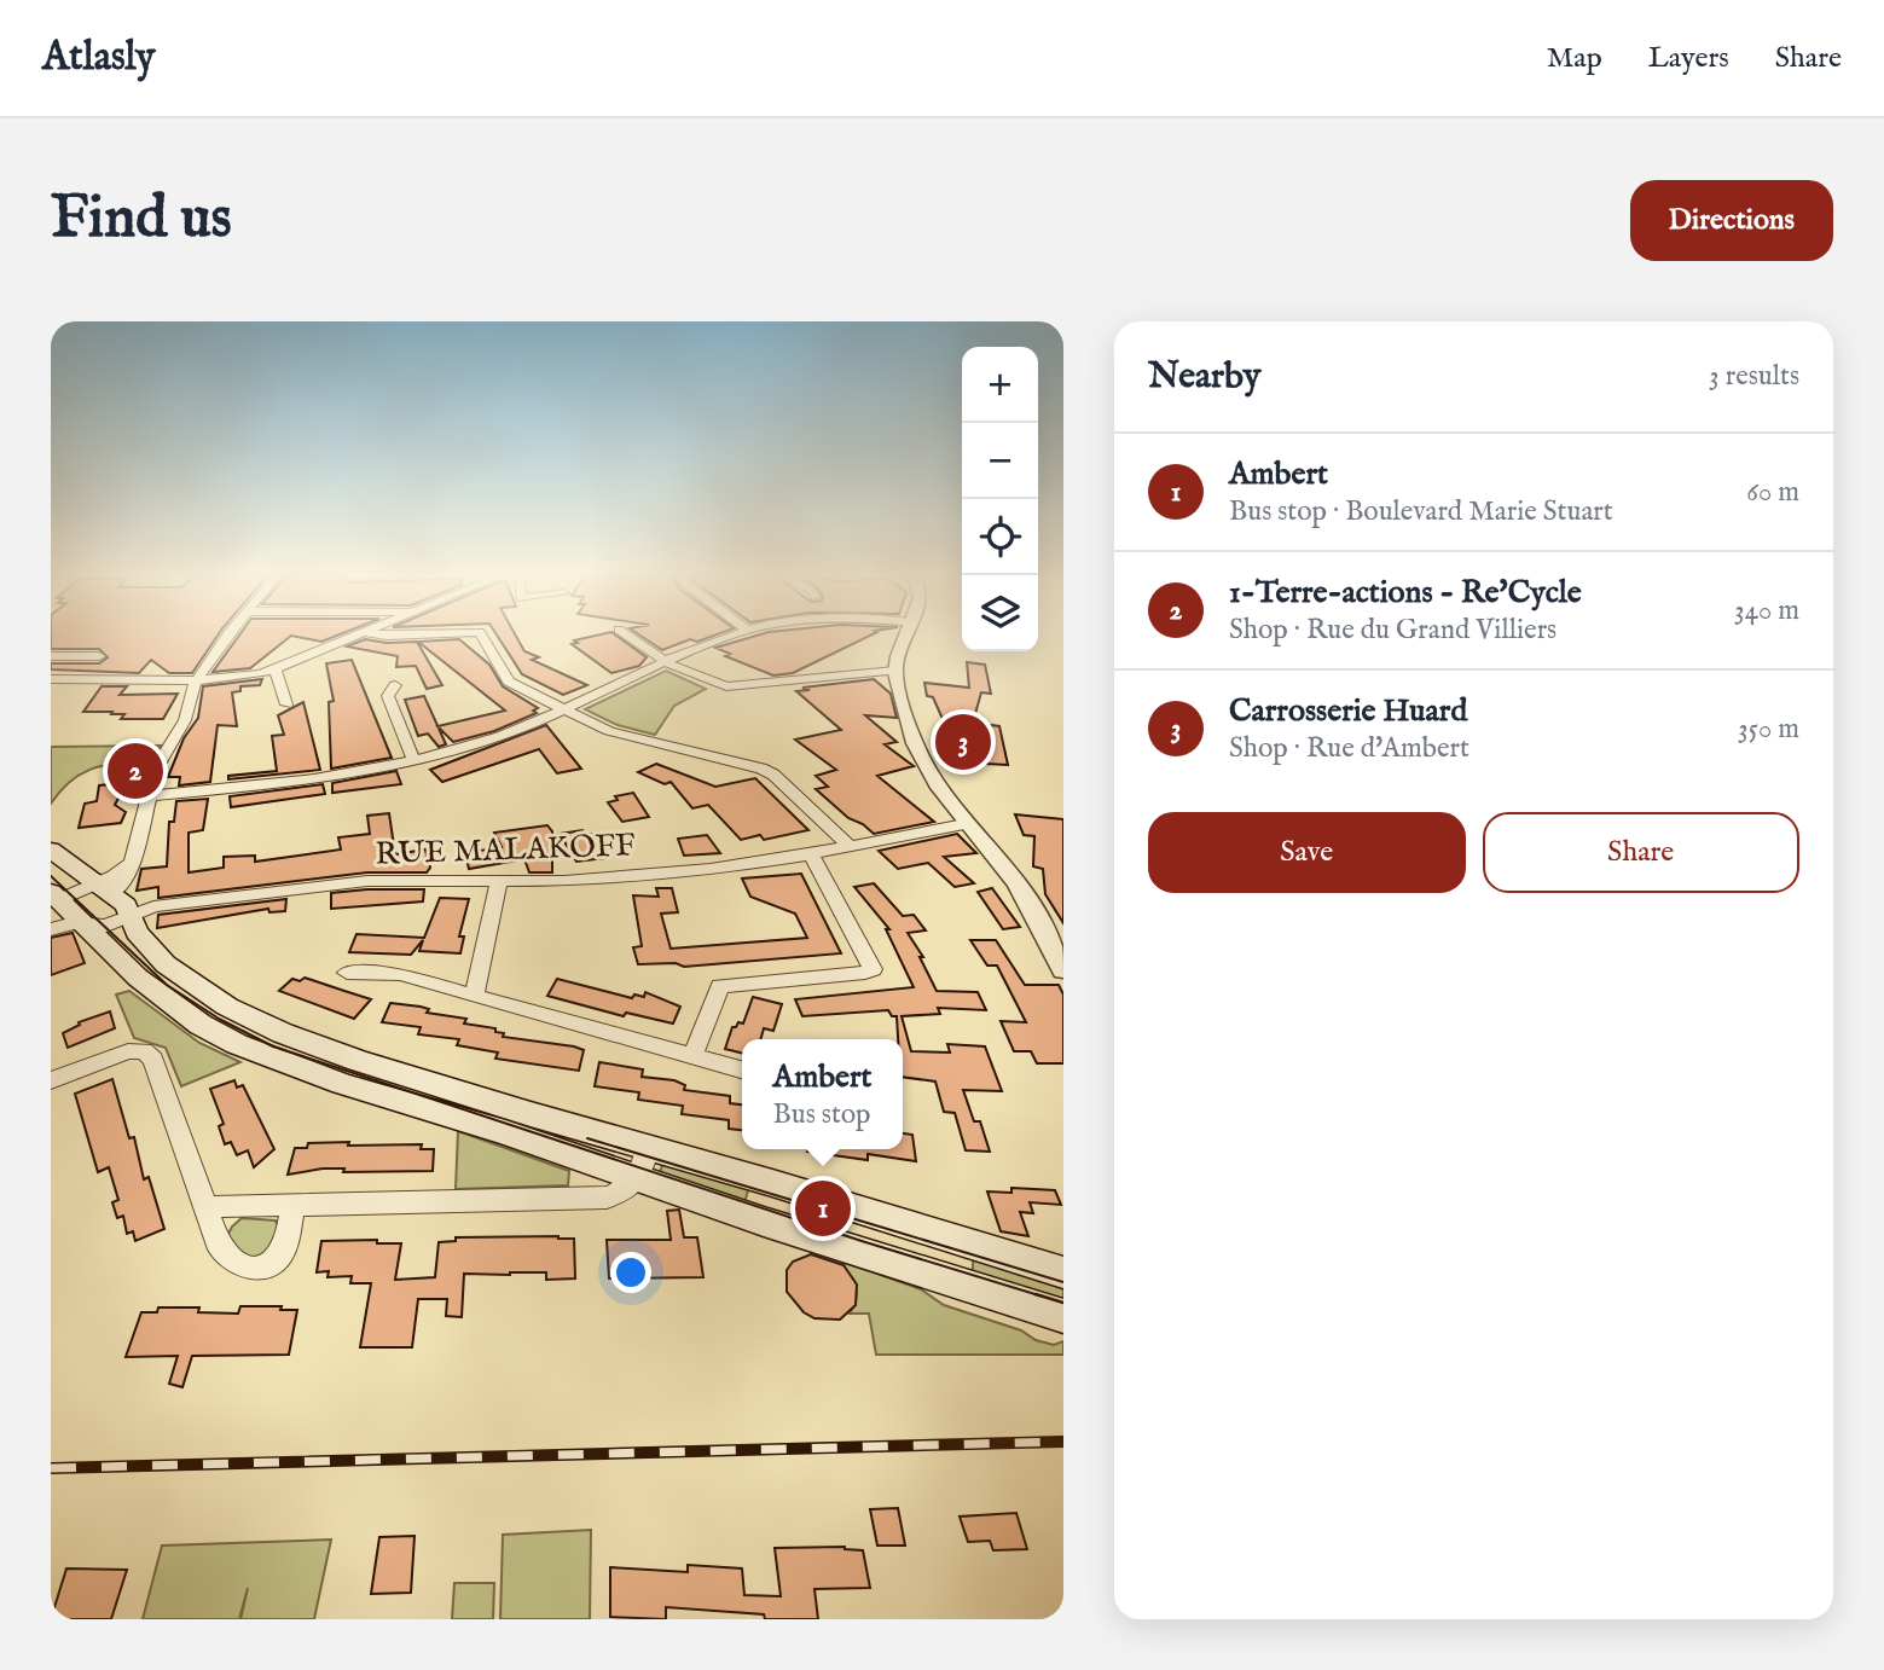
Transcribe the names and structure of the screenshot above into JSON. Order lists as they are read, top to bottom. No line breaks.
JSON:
{"streets":{"street":["RUE MALAKOFF"]},"page":{"header":"Atlasly","nav":["Map","Layers","Share"],"buttons":["Directions",["Save","Share"]],"title":"Find us","heading":["Nearby","3 results"],"map_buttons":["+","−"],"list":[{"mark":"1","name":"Ambert","note":"Bus stop · Boulevard Marie Stuart","value":"60 m"},{"mark":"2","name":"1-Terre-actions - Re'Cycle","note":"Shop · Rue du Grand Villiers","value":"340 m"},{"mark":"3","name":"Carrosserie Huard","note":"Shop · Rue d'Ambert","value":"350 m"}],"pins":["3","2","1"],"popup":["Ambert","Bus stop"]}}
